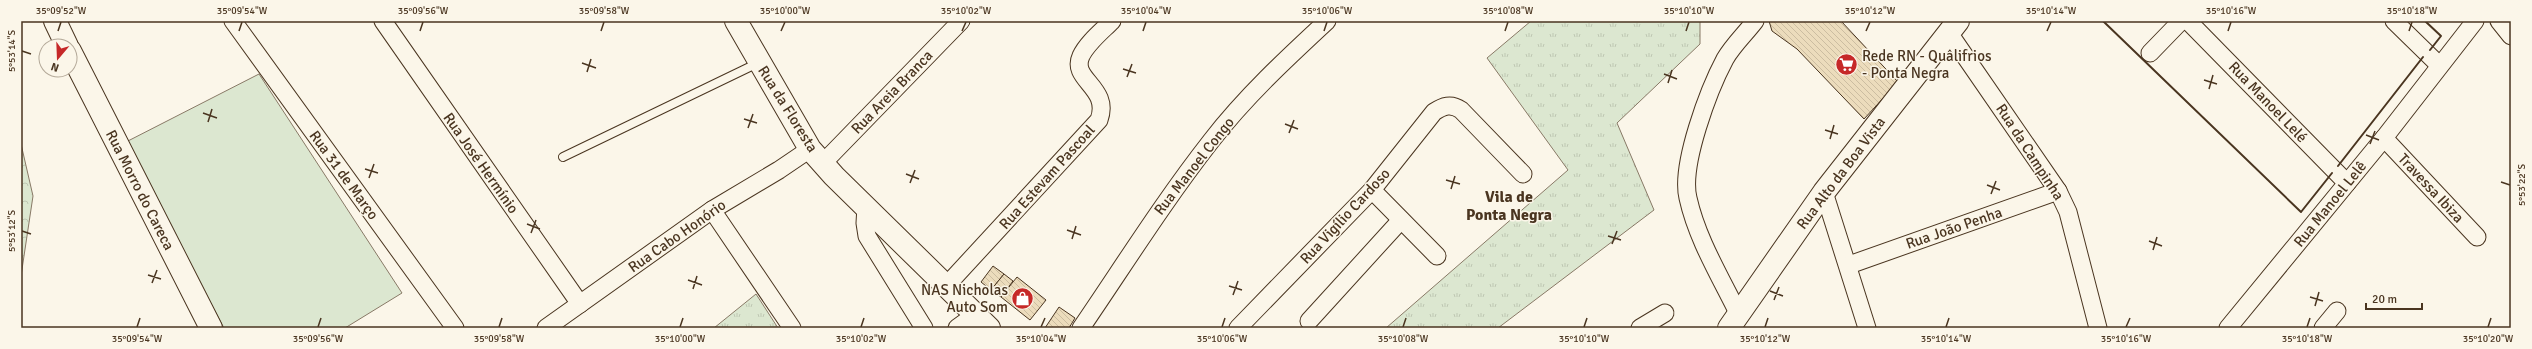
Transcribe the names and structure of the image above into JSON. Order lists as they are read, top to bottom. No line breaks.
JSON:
{"streets":{"street":["Rua Areia Branca","Rua Manoel Lelé","Rua da Floresta","Rua da Campinha","Rua José Hermínio","Rua Manoel Congo","Rua Alto da Boa Vista","Rua 31 de Março","Rua Estevam Pascoal","Travessa Ibiza","Rua Morro do Careca","Rua Manoel Lelê","Rua Vigílio Cardoso","Rua João Penha","Rua Cabo Honório"]},"crossings":[["Rua Areia Branca","Rua da Floresta"],["Rua Areia Branca","Rua Cabo Honório"],["Rua Manoel Lelé","Rua Manoel Lelê"],["Rua da Floresta","Rua Estevam Pascoal"],["Rua da Floresta","Rua Cabo Honório"],["Rua da Campinha","Rua Alto da Boa Vista"],["Rua da Campinha","Rua João Penha"],["Rua José Hermínio","Rua Cabo Honório"],["Travessa Ibiza","Rua Manoel Lelê"]],"districts":["Vila de Ponta Negra"],"places":{"supermarket":["Rede RN - Qualifrios - Ponta Negra"],"shop":["NAS Nicholas Auto Som"]},"scale_bar":"20 m","north":"bottom","coordinates":["35°09'52\"W","35°09'54\"W","35°09'56\"W","35°09'58\"W","35°10'00\"W","35°10'02\"W","35°10'04\"W","35°10'06\"W","35°10'08\"W","35°10'10\"W","35°10'12\"W","35°10'14\"W","35°10'16\"W","35°10'18\"W","5°53'14\"S","5°53'22\"S","5°53'12\"S","35°10'20\"W"]}
